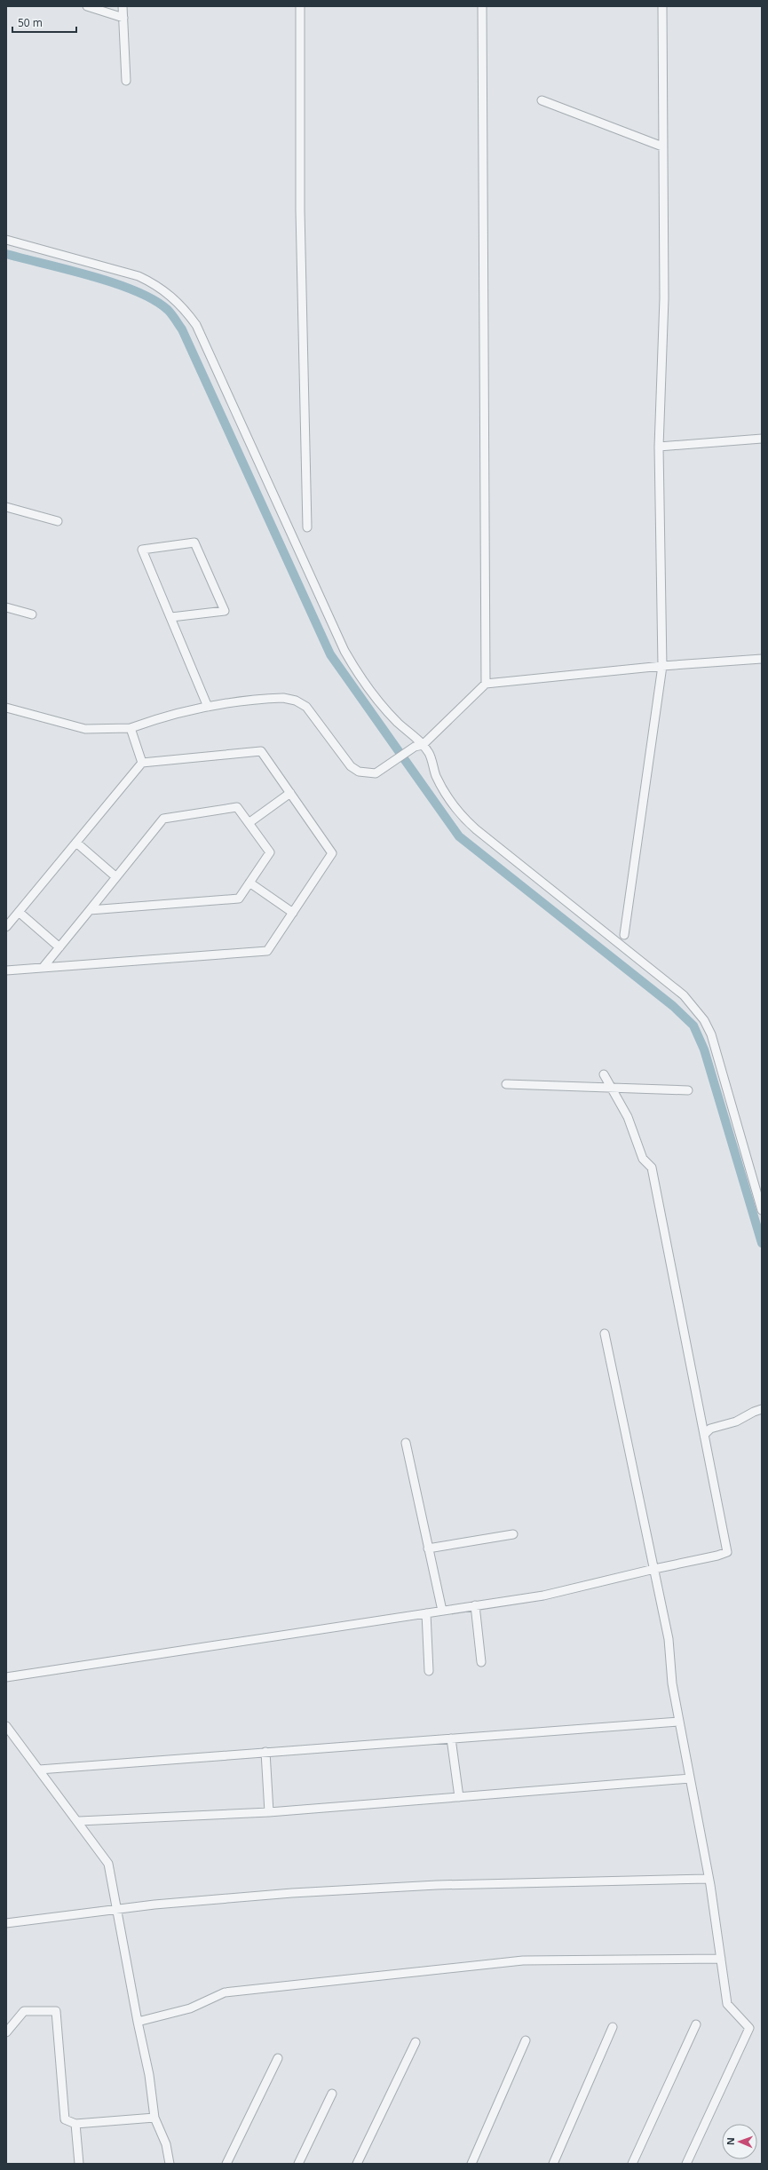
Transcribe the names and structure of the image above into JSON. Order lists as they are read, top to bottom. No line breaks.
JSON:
{"scale_bar":"50 m","north":"left"}
